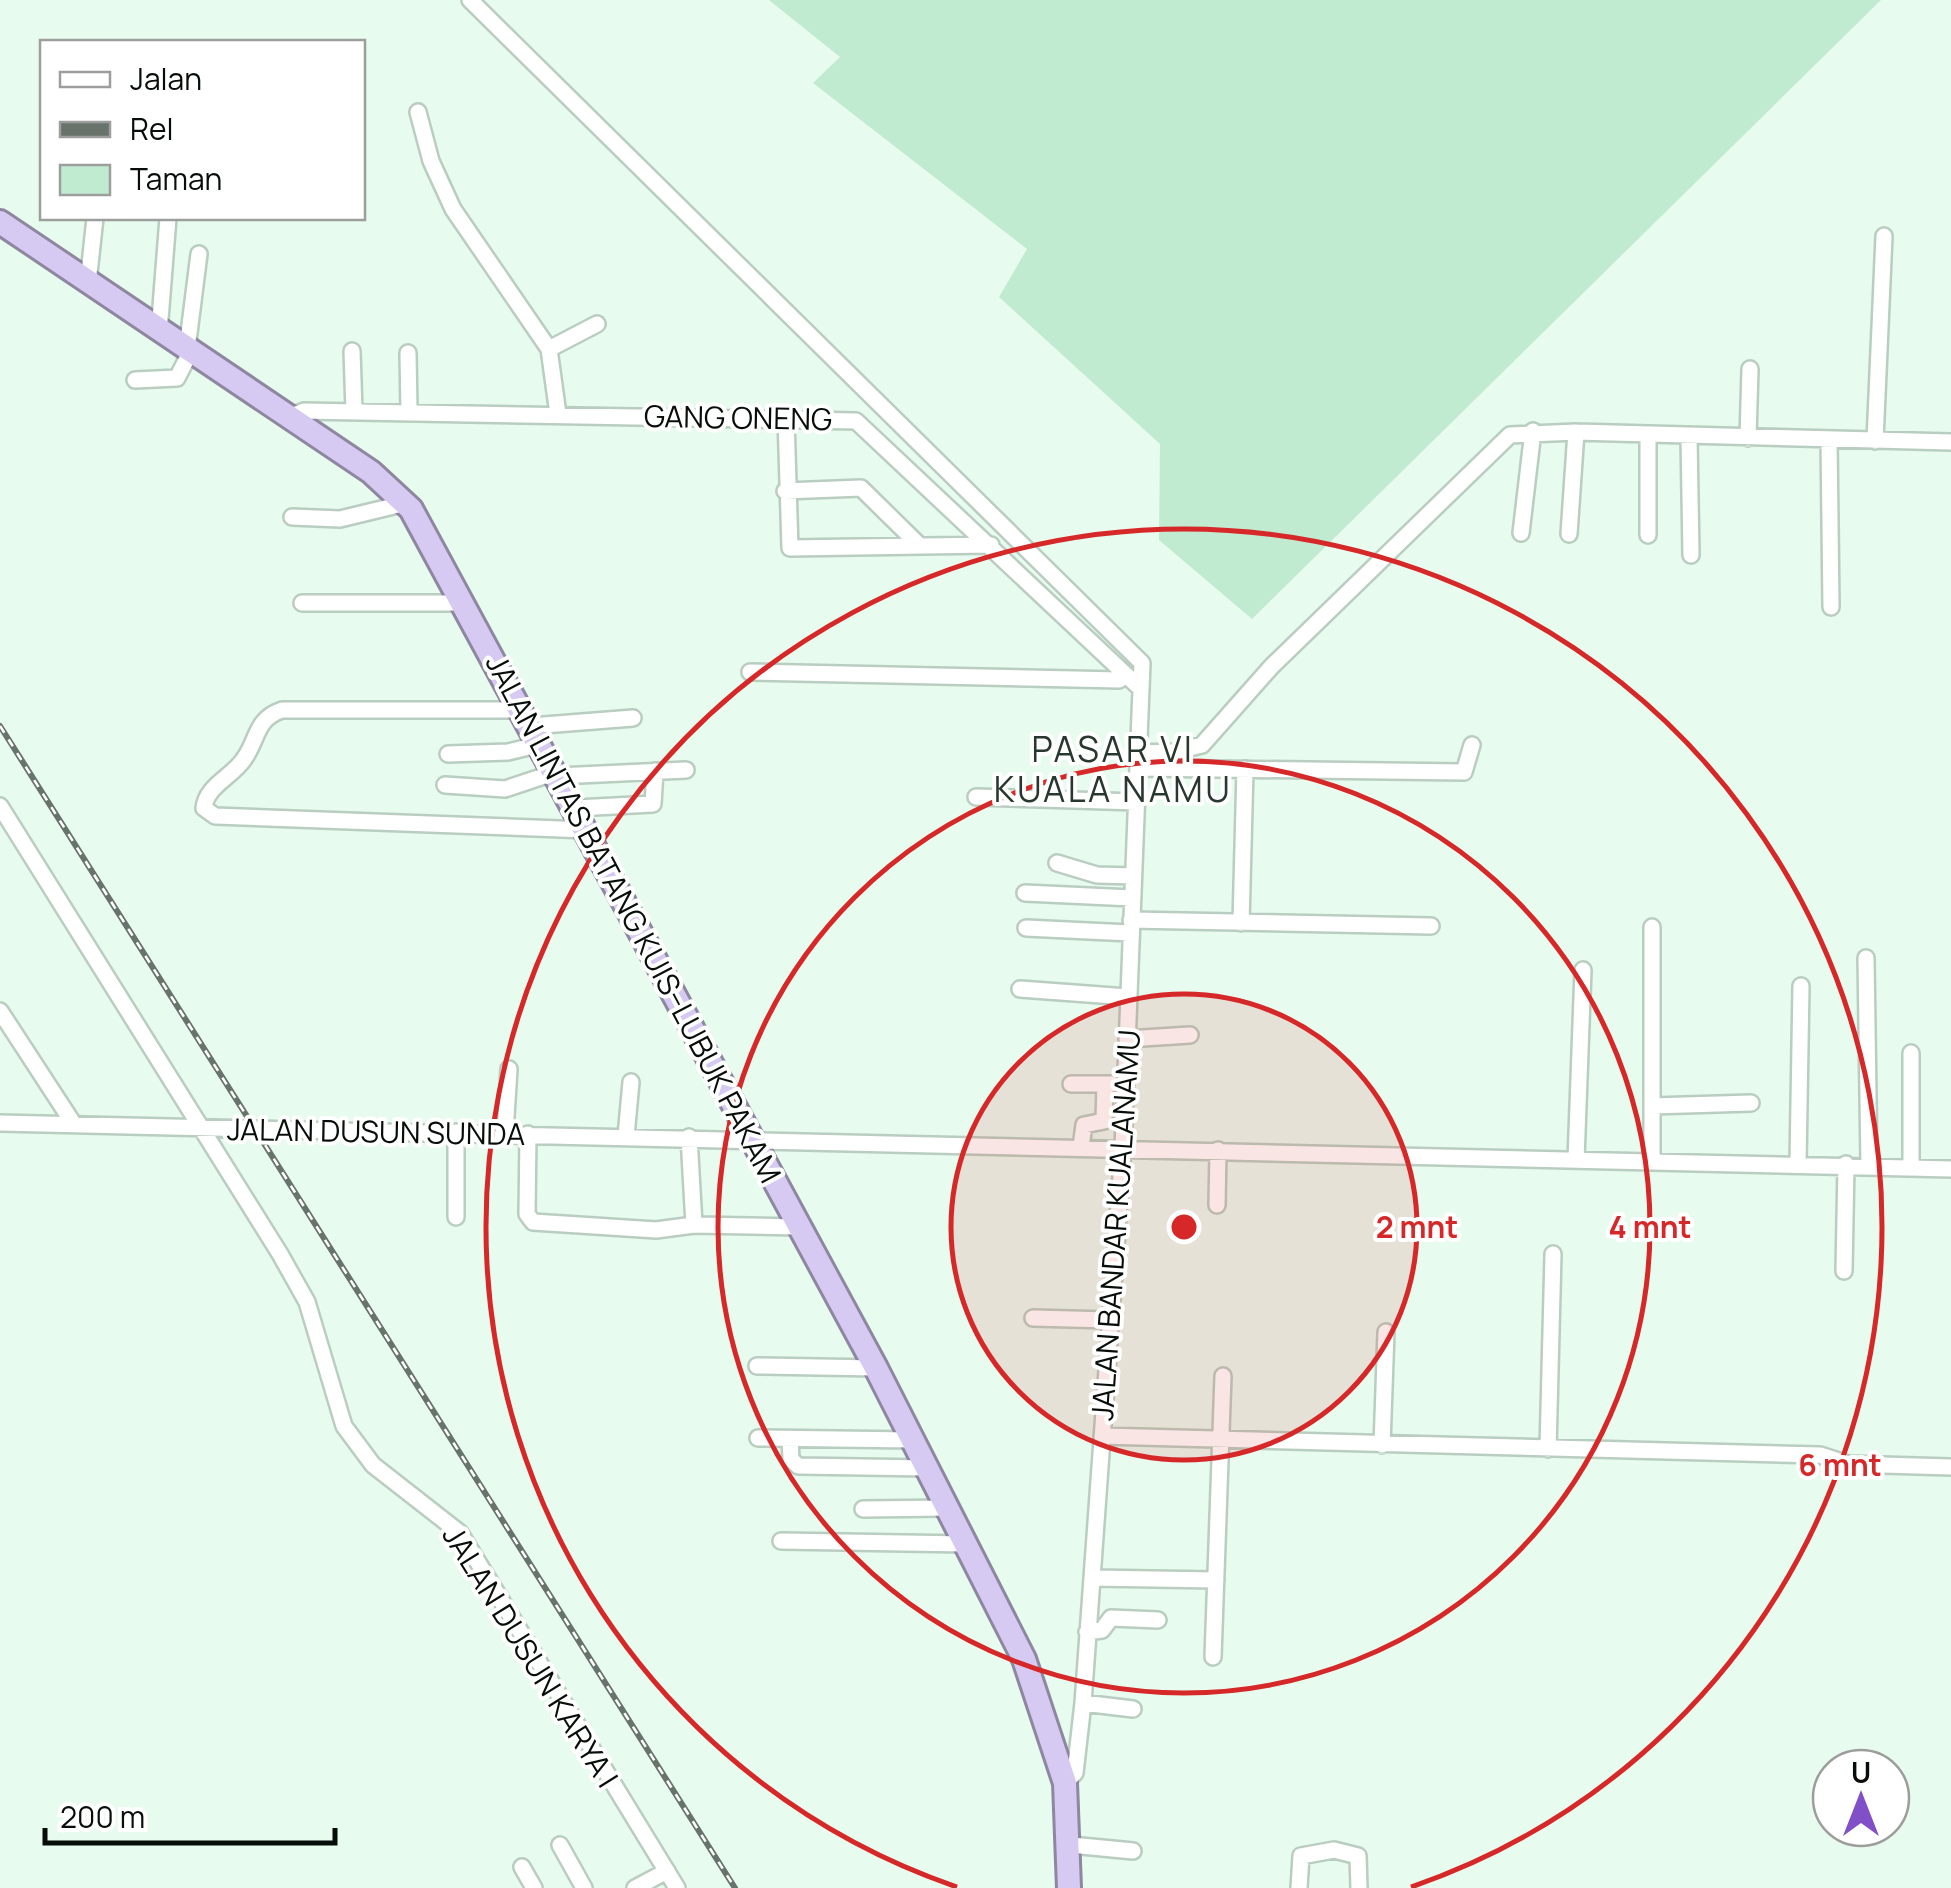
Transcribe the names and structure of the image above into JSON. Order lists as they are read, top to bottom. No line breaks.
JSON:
{"streets":{"highway":["JALAN LINTAS BATANG KUIS–LUBUK PAKAM"],"street":["GANG ONENG","JALAN DUSUN SUNDA","JALAN BANDAR KUALANAMU","JALAN DUSUN KARYA I"]},"crossings":[["GANG ONENG","JALAN LINTAS BATANG KUIS–LUBUK PAKAM"],["GANG ONENG","JALAN BANDAR KUALANAMU"],["JALAN LINTAS BATANG KUIS–LUBUK PAKAM","JALAN DUSUN SUNDA"],["JALAN LINTAS BATANG KUIS–LUBUK PAKAM","JALAN BANDAR KUALANAMU"],["JALAN DUSUN SUNDA","JALAN BANDAR KUALANAMU"],["JALAN DUSUN SUNDA","JALAN DUSUN KARYA I"]],"districts":["PASAR VI KUALA NAMU"],"legend":["Jalan","Rel","Taman"],"scale_bar":"200 m","north":"top","rings":["2 mnt","4 mnt","6 mnt"]}
